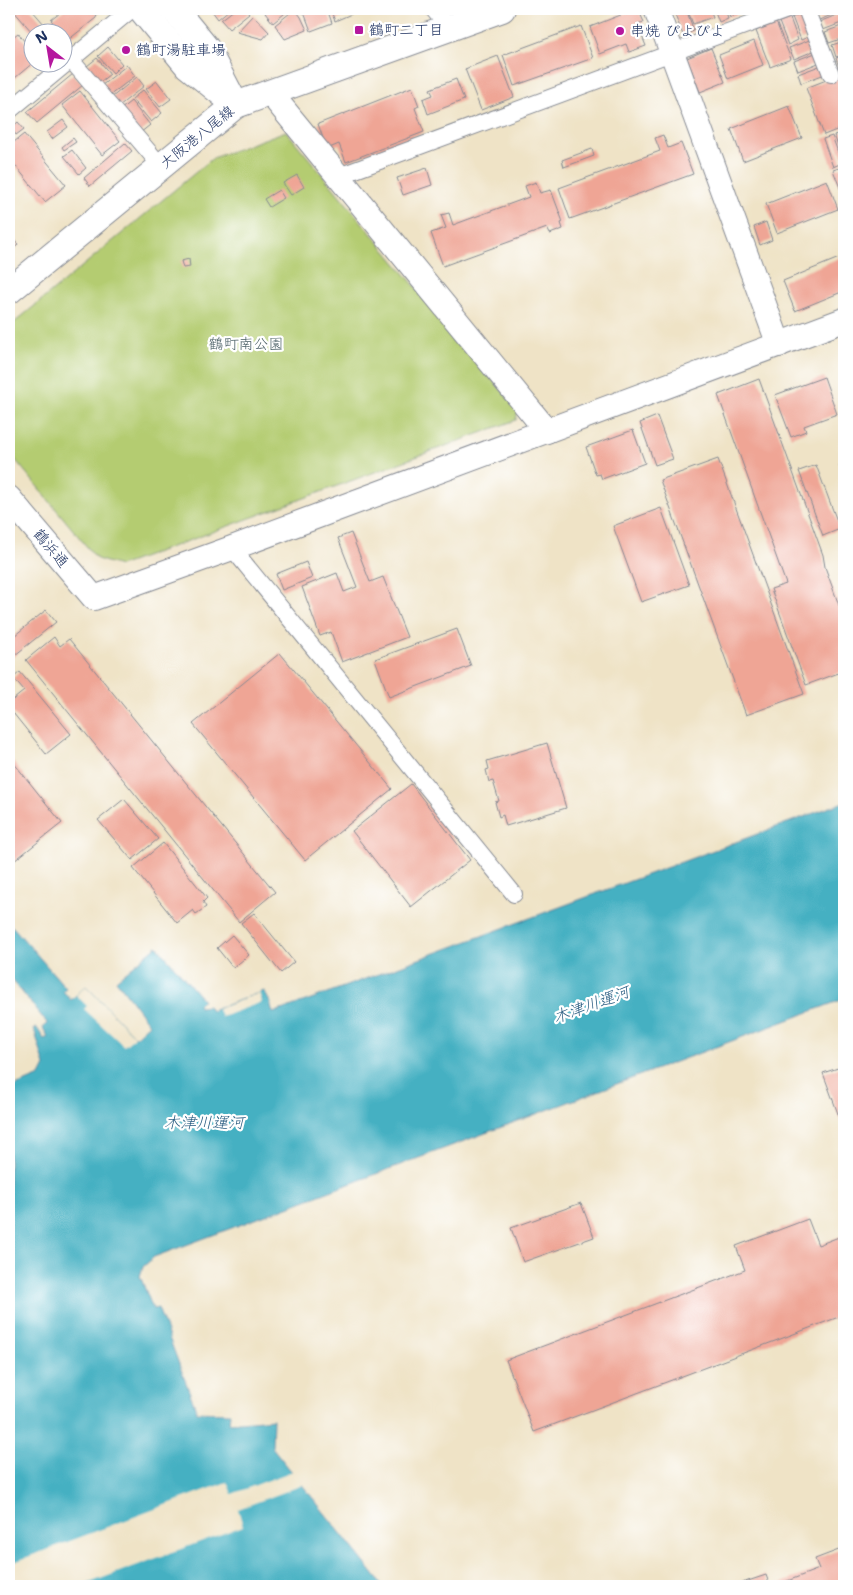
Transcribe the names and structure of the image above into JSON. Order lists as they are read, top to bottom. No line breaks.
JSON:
{"streets":{"main road":["大阪港八尾線"],"street":["鶴浜通"]},"water":["木津川運河"],"parks":["鶴町南公園"],"places":{"transit":["鶴町二丁目"],"other":["串焼 ぴよぴよ","鶴町湯駐車場"]},"north":"top left"}
